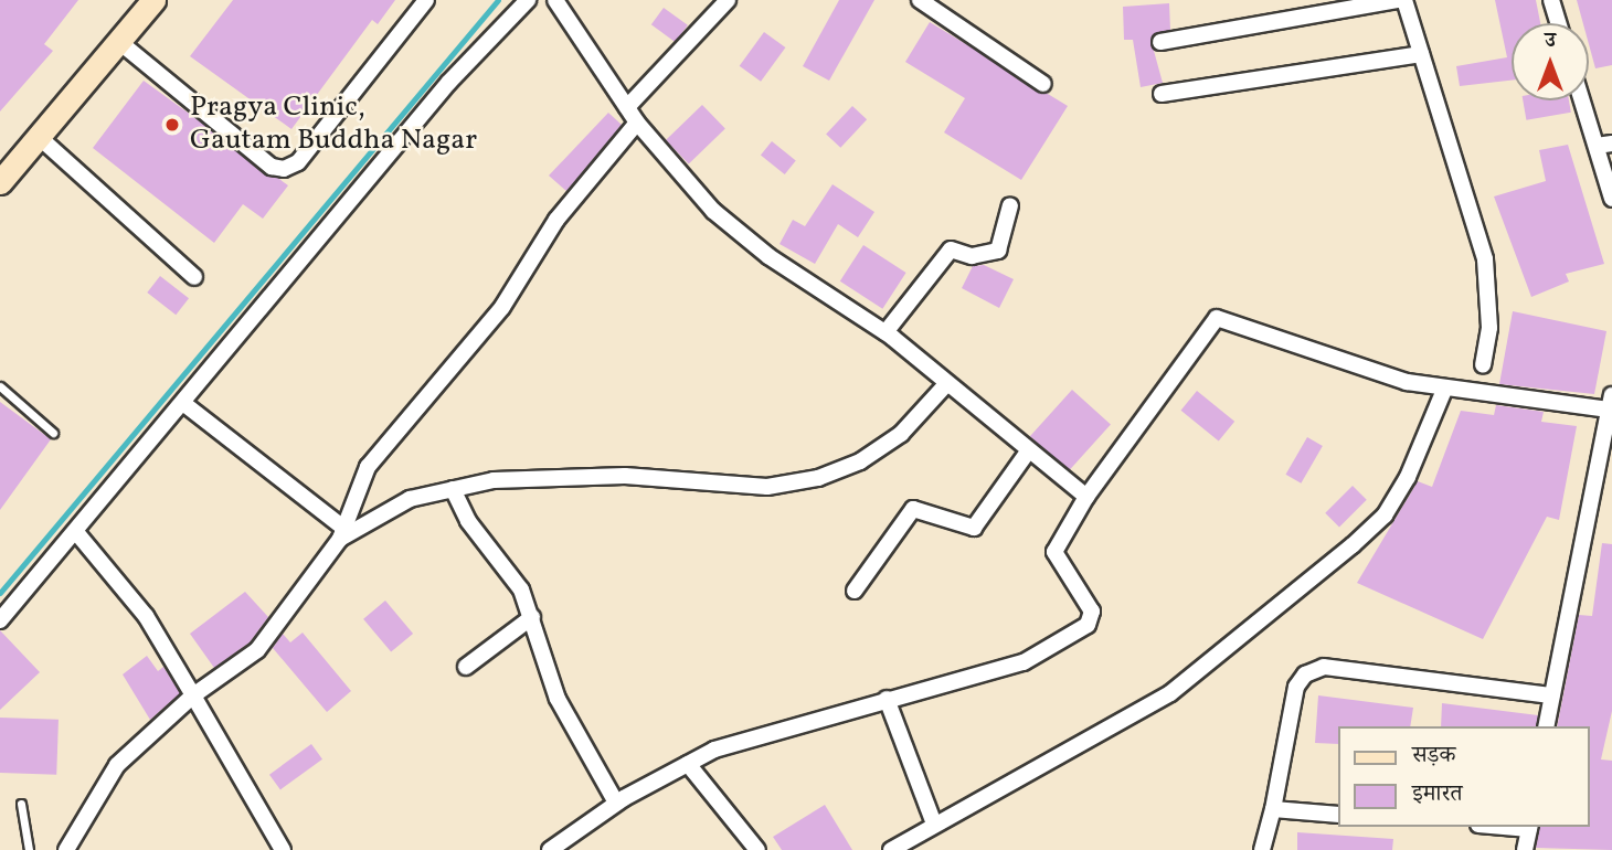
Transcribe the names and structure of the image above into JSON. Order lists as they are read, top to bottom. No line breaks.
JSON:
{"places":["Pragya Clinic, Gautam Buddha Nagar"],"legend":["सड़क","इमारत"],"north":"top"}
